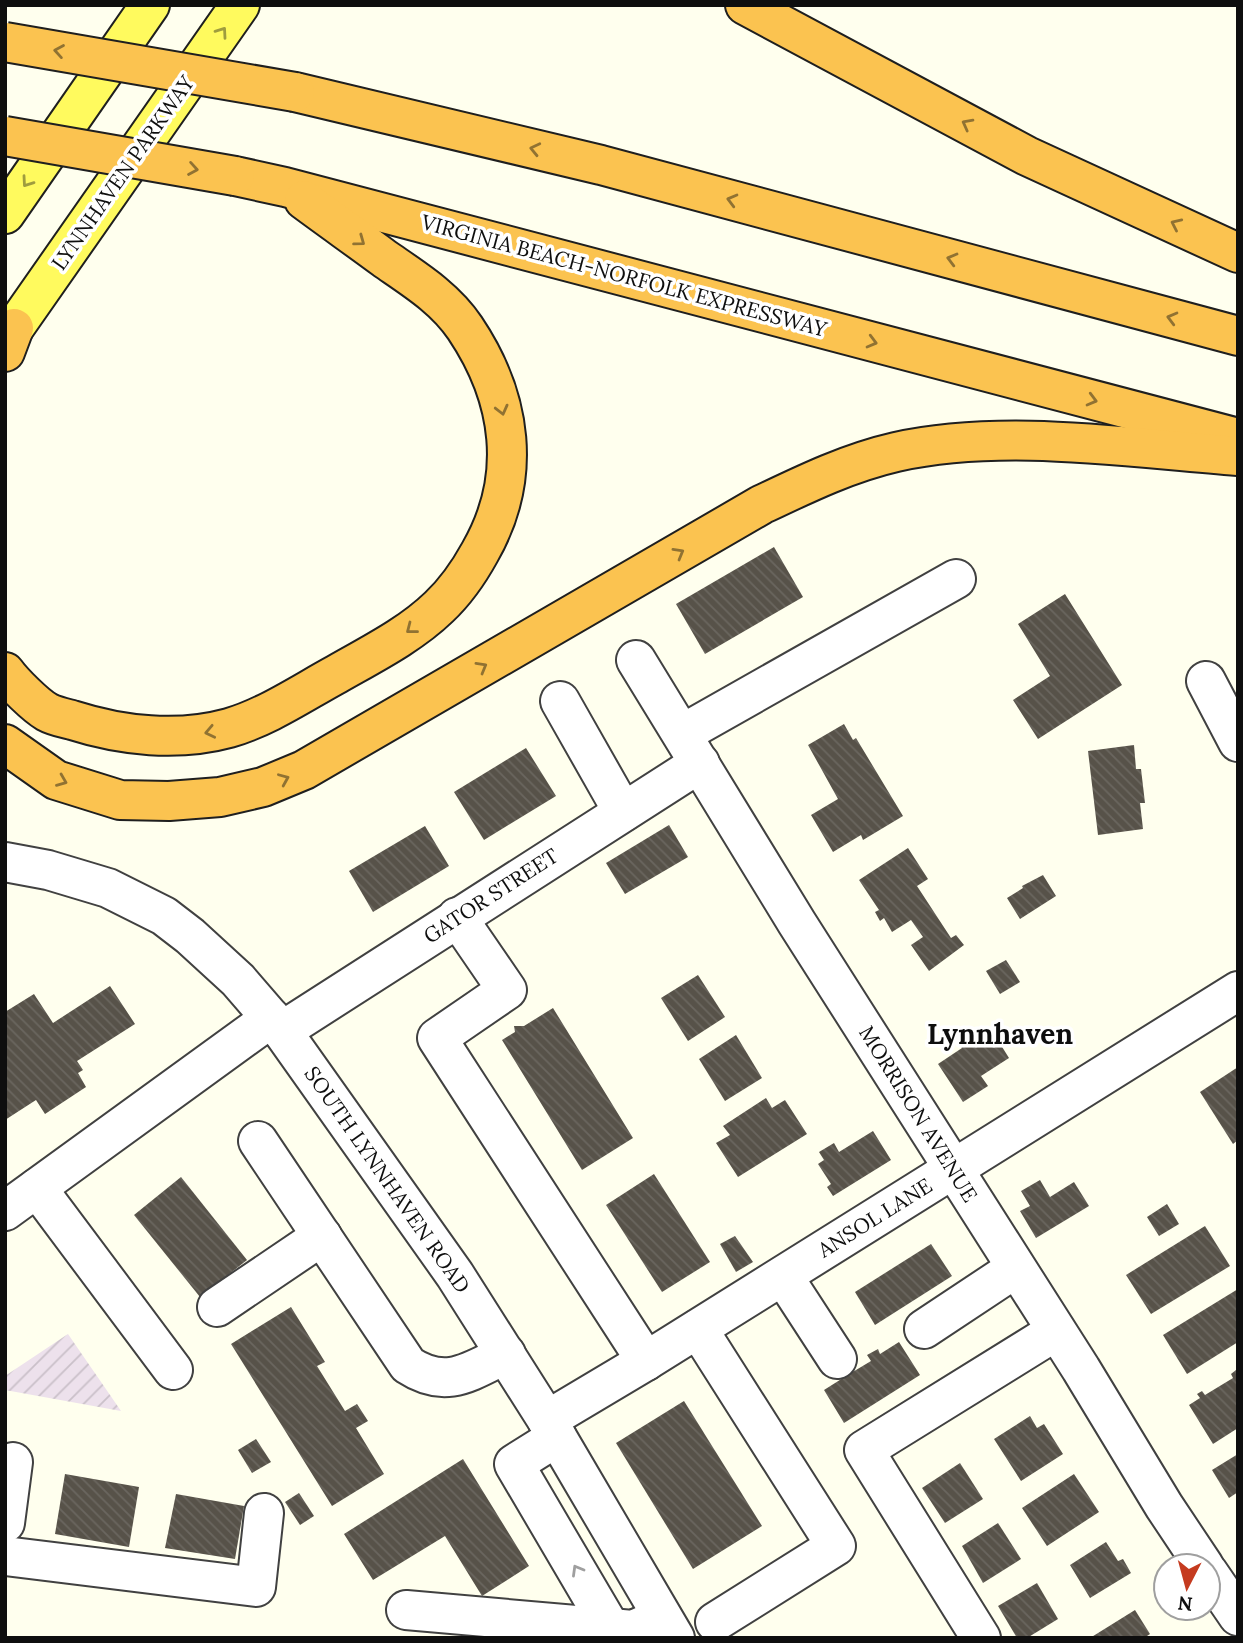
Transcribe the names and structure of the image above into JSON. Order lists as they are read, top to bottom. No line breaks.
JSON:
{"streets":{"highway":["VIRGINIA BEACH-NORFOLK EXPRESSWAY"],"main road":["LYNNHAVEN PARKWAY"],"street":["GATOR STREET","MORRISON AVENUE","SOUTH LYNNHAVEN ROAD","ANSOL LANE"]},"crossings":[["GATOR STREET","MORRISON AVENUE"],["GATOR STREET","SOUTH LYNNHAVEN ROAD"],["MORRISON AVENUE","ANSOL LANE"],["SOUTH LYNNHAVEN ROAD","ANSOL LANE"]],"districts":["Lynnhaven"],"north":"bottom"}
